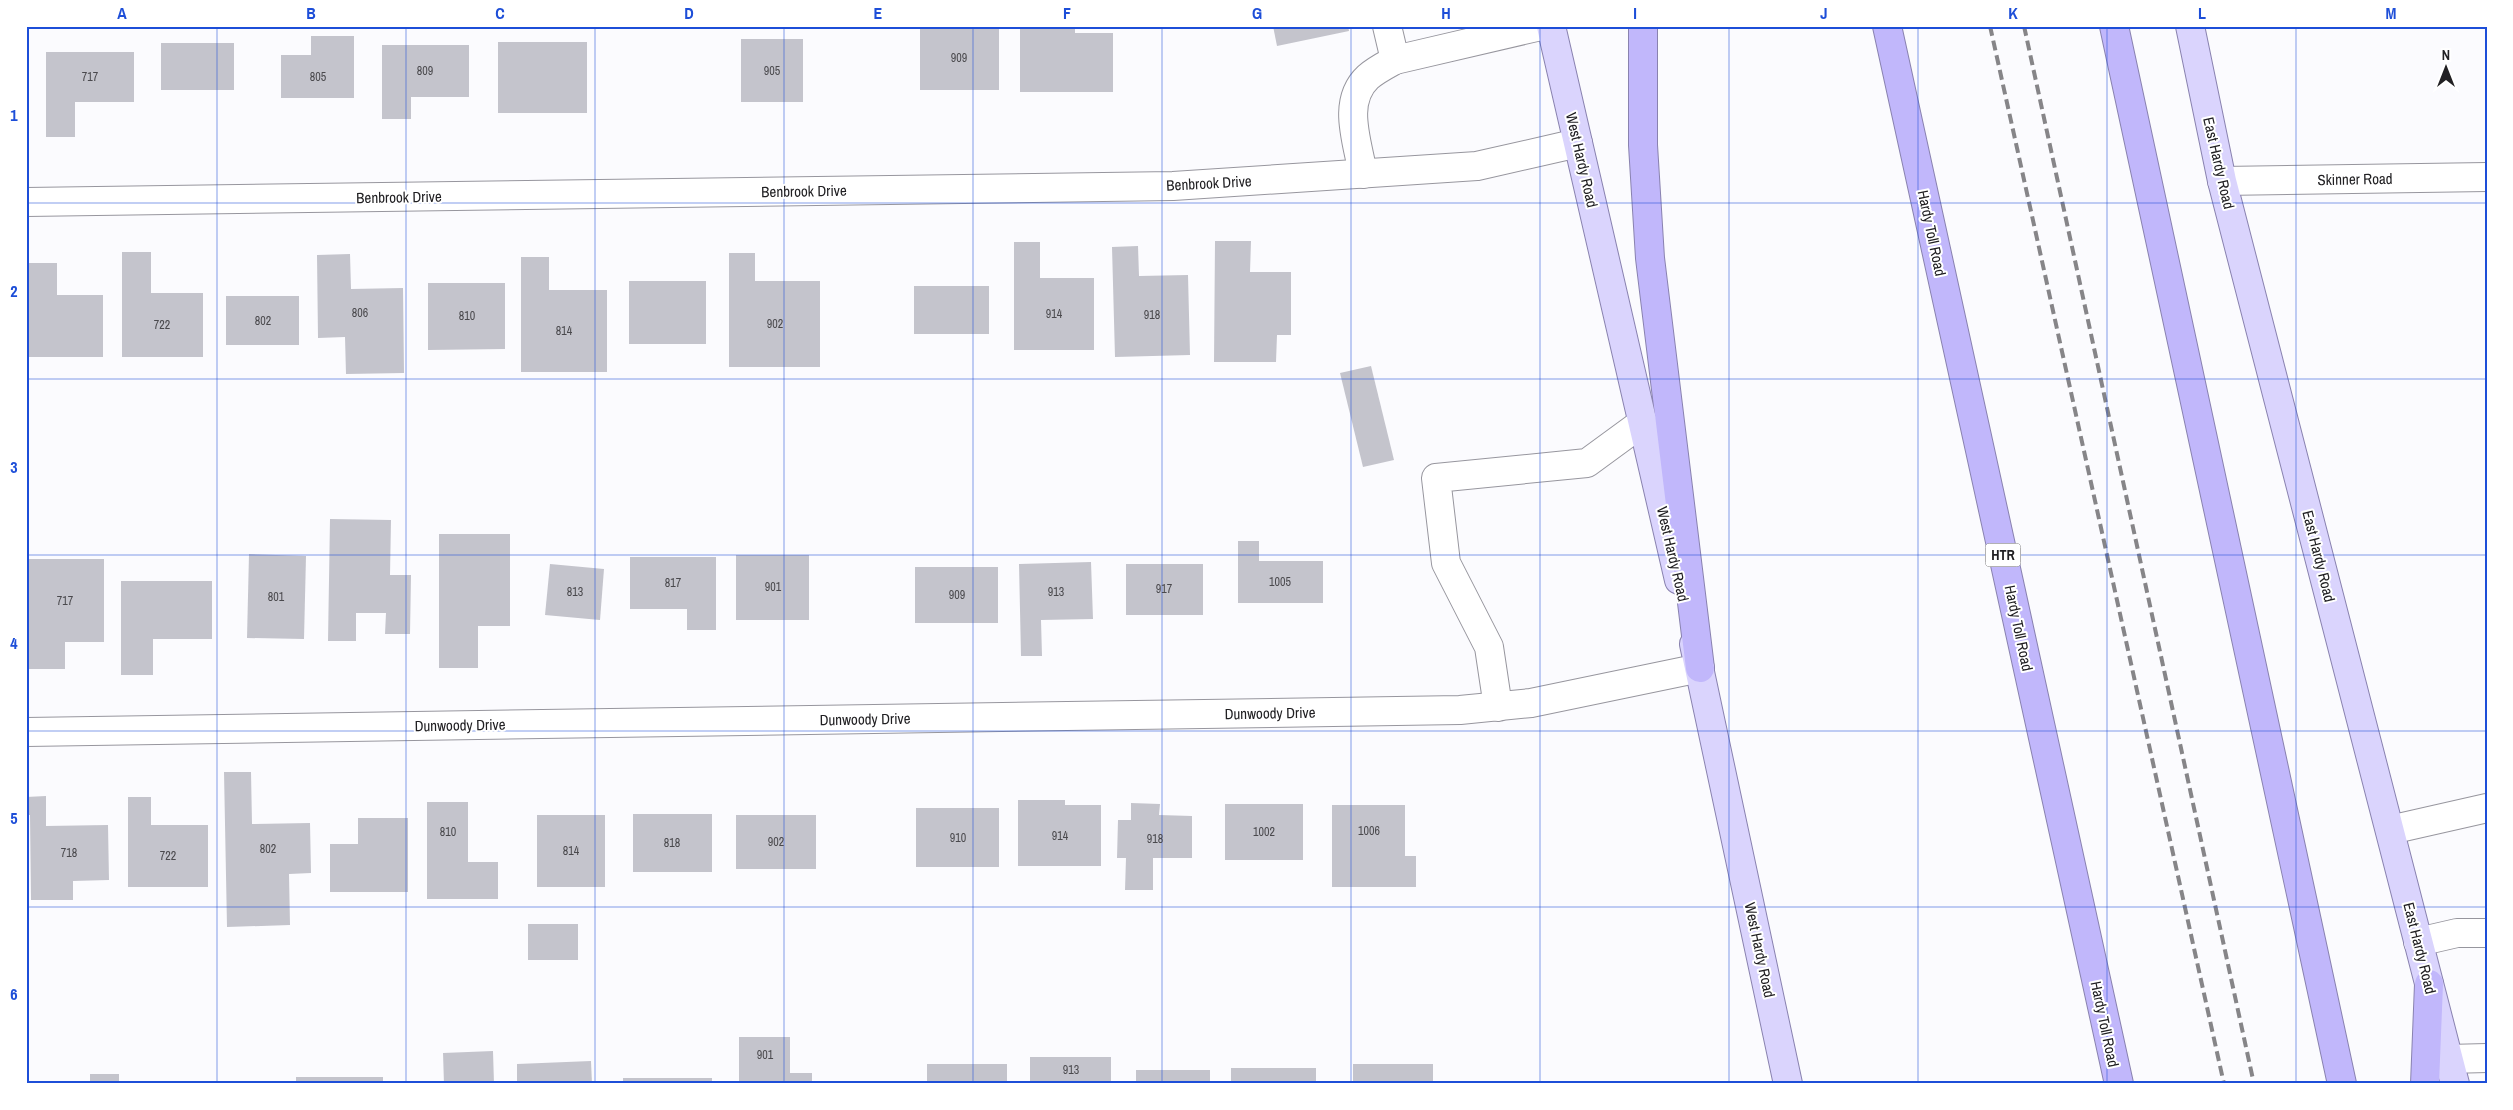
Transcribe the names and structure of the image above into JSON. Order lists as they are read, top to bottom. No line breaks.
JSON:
{"streets":{"highway":["Hardy Toll Road","HTR"],"main road":["West Hardy Road","East Hardy Road"],"street":["Skinner Road","Benbrook Drive","Dunwoody Drive"]},"crossings":[["West Hardy Road","Benbrook Drive"],["West Hardy Road","Dunwoody Drive"],["East Hardy Road","Skinner Road"]],"house_numbers":["909","809","905","717","805","806","914","918","810","802","902","722","814","1005","817","901","917","813","913","909","801","717","1006","810","1002","914","910","918","902","818","802","814","718","722","901","913"],"north":"top","grid":{"columns":["A","B","C","D","E","F","G","H","I","J","K","L","M"],"rows":["1","2","3","4","5","6"]}}
